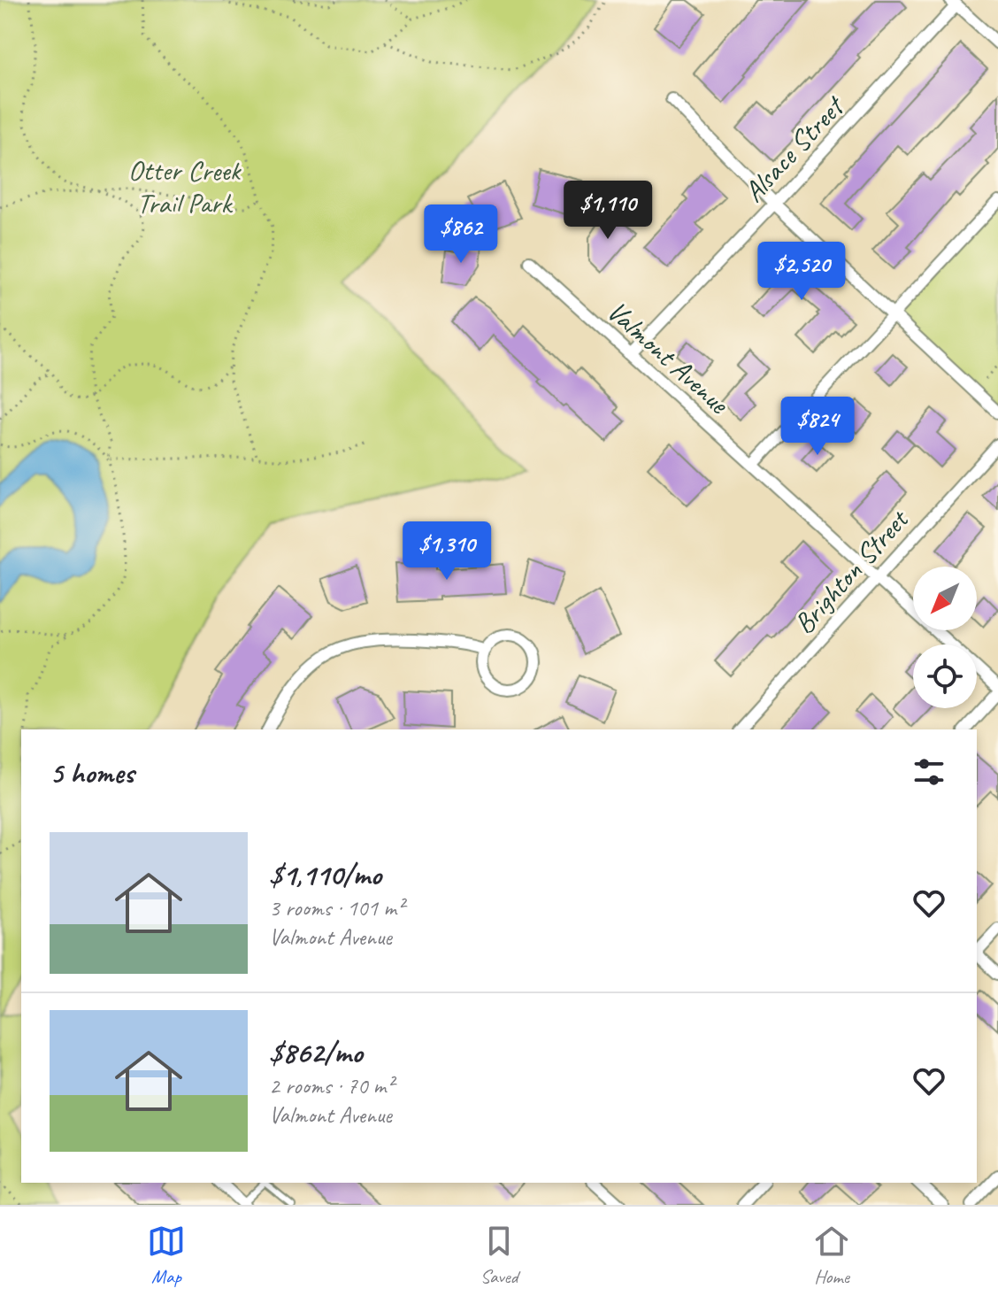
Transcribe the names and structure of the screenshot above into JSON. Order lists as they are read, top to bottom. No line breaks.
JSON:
{"streets":{"street":["Alsace Street","Valmont Avenue","Brighton Street"]},"crossings":[["Alsace Street","Valmont Avenue"],["Valmont Avenue","Brighton Street"]],"parks":["Otter Creek Trail Park"],"north":"bottom left","page":{"price":["$1,110","$862","$2,520","$824","$1,310"],"heading":"5 homes","list":[{"name":"$1,110/mo","note":"3 rooms · 101 m² · Valmont Avenue"},{"name":"$862/mo","note":"2 rooms · 70 m² · Valmont Avenue"}],"tabs":["Map","Saved","Home"]}}
